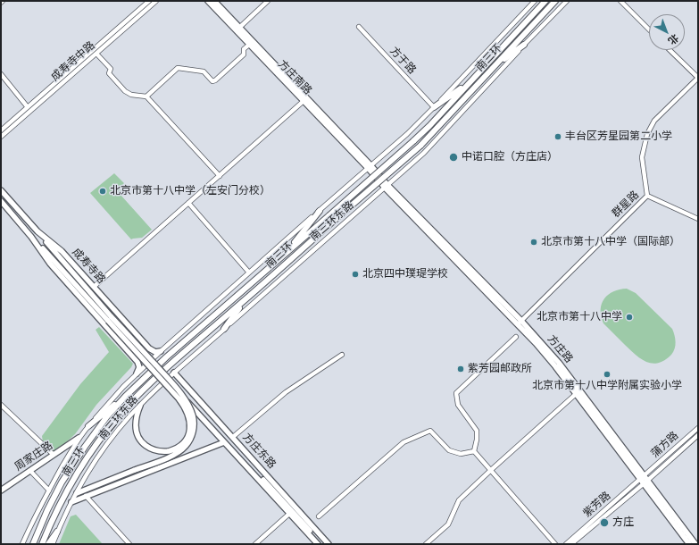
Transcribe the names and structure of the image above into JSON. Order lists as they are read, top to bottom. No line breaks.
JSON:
{"streets":{"highway":["南三环"],"main road":["方庄南路","成寿寺路","方庄路","方庄东路","周家庄路"],"street":["方于路","成寿寺中路","群星路","南三环东路","蒲方路","紫芳路"]},"crossings":[["方于路","南三环东路"],["方庄南路","南三环东路"],["方庄南路","方庄路"],["群星路","方庄路"],["南三环东路","成寿寺路"],["南三环东路","方庄路"],["南三环东路","方庄东路"],["南三环东路","周家庄路"],["方庄路","蒲方路"],["方庄路","紫芳路"],["蒲方路","紫芳路"]],"places":["丰台区芳星园第二小学","中诺口腔（方庄店）","北京市第十八中学（左安门分校）","北京市第十八中学（国际部）","北京四中璞瑅学校","北京市第十八中学","紫芳园邮政所","北京市第十八中学附属实验小学","方庄"],"north":"bottom right"}
